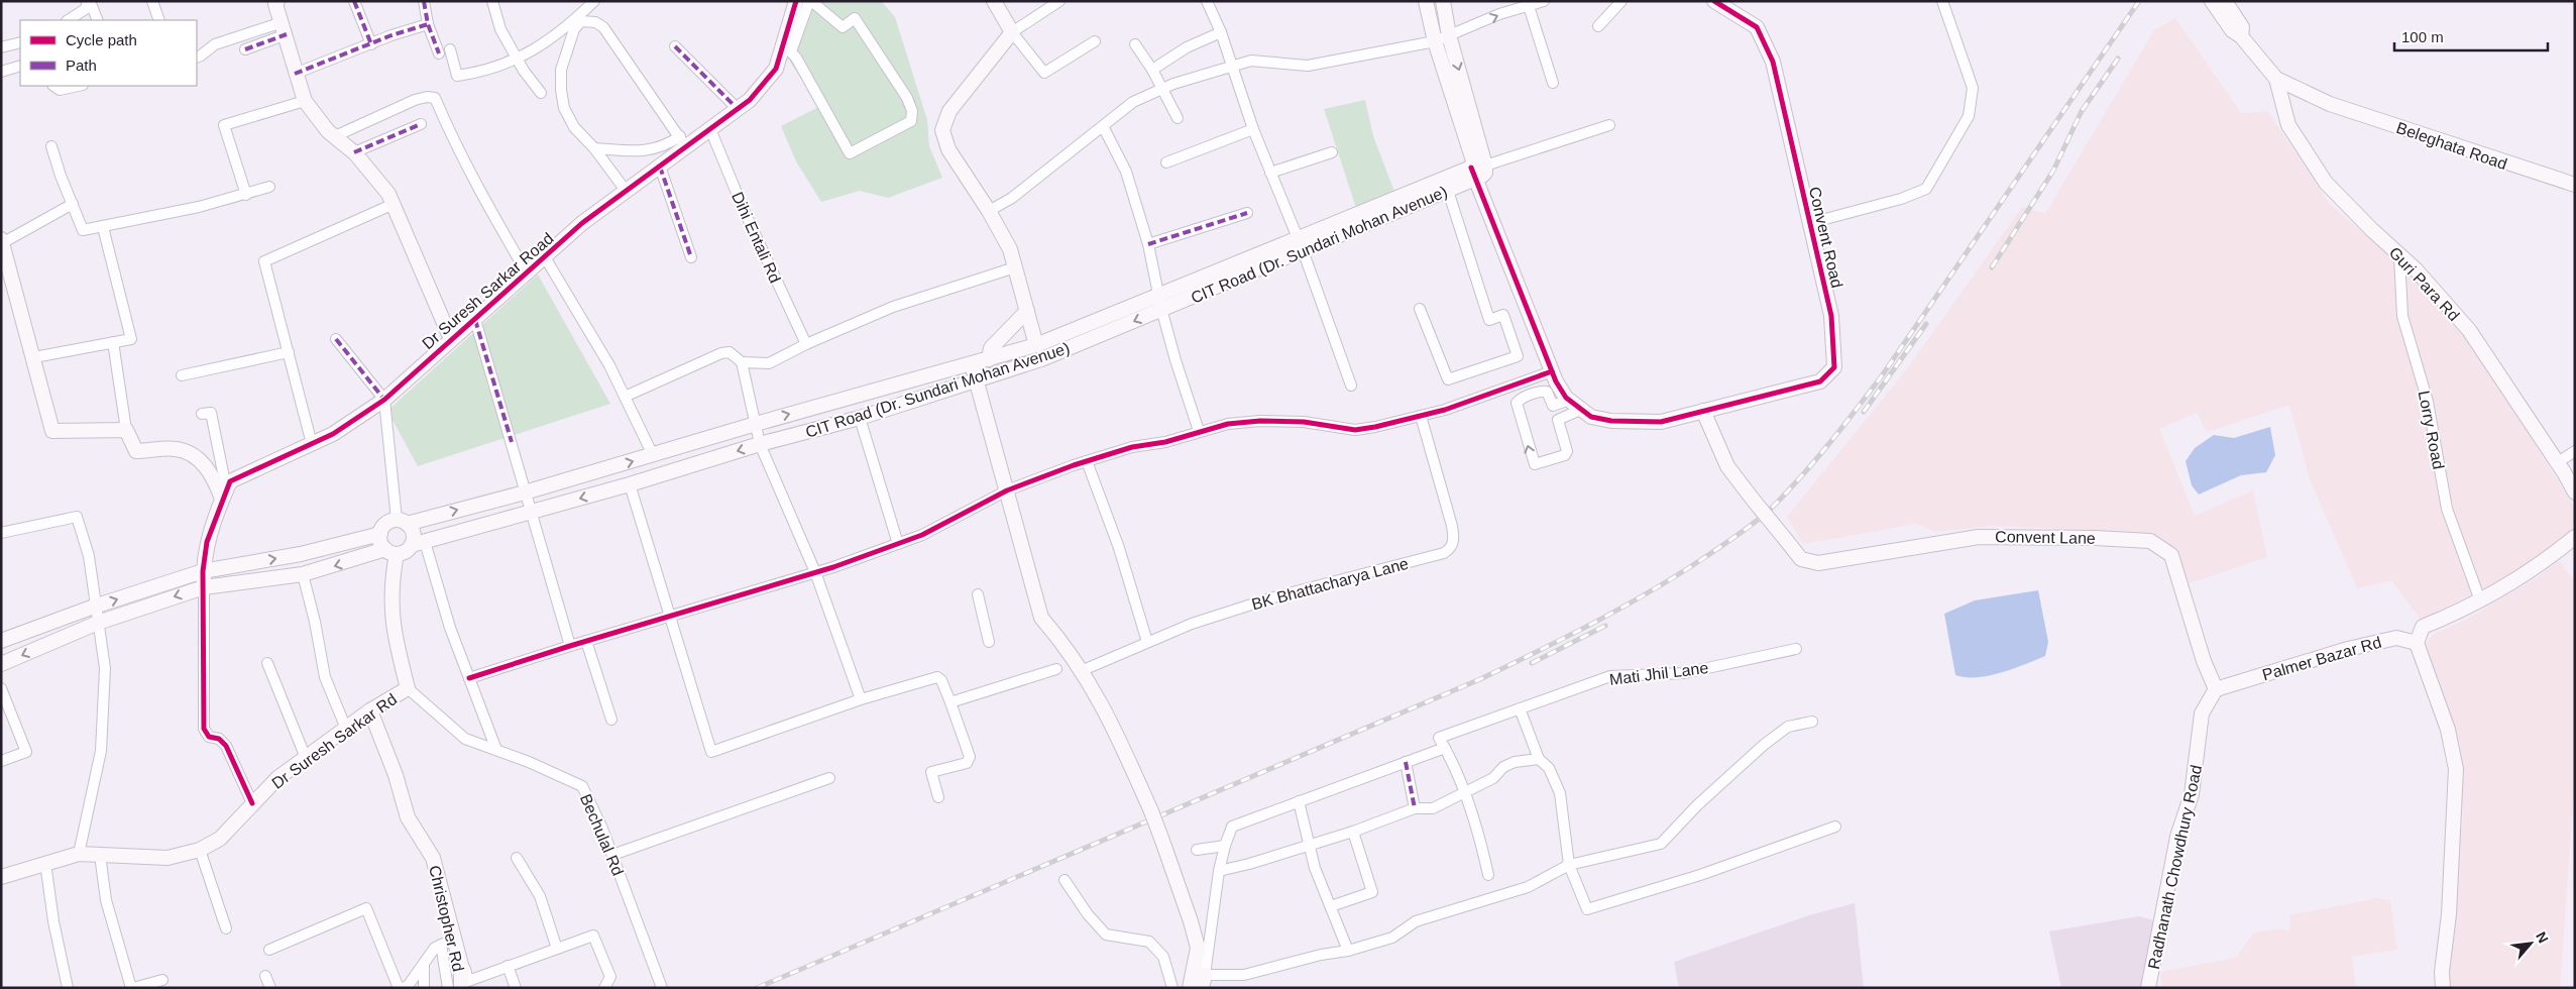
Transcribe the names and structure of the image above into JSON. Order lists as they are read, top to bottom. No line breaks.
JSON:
{"streets":{"street":["Beleghata Road","Dihi Entali Rd","Convent Road","CIT Road (Dr. Sundari Mohan Avenue)","Guri Para Rd","Dr Suresh Sarkar Road","Lorry Road","Convent Lane","BK Bhattacharya Lane","Palmer Bazar Rd","Mati Jhil Lane","Dr Suresh Sarkar Rd","Bechulal Rd","Radhanath Chowdhury Road","Christopher Rd"]},"crossings":[["Beleghata Road","Guri Para Rd"],["Dihi Entali Rd","Dr Suresh Sarkar Road"],["Convent Road","CIT Road (Dr. Sundari Mohan Avenue)"],["Convent Road","Convent Lane"],["CIT Road (Dr. Sundari Mohan Avenue)","Dr Suresh Sarkar Rd"],["Guri Para Rd","Lorry Road"],["Convent Lane","Palmer Bazar Rd"],["Convent Lane","Radhanath Chowdhury Road"],["Palmer Bazar Rd","Radhanath Chowdhury Road"],["Dr Suresh Sarkar Rd","Bechulal Rd"],["Dr Suresh Sarkar Rd","Christopher Rd"]],"legend":["Cycle path","Path"],"scale_bar":"100 m","north":"top right"}
